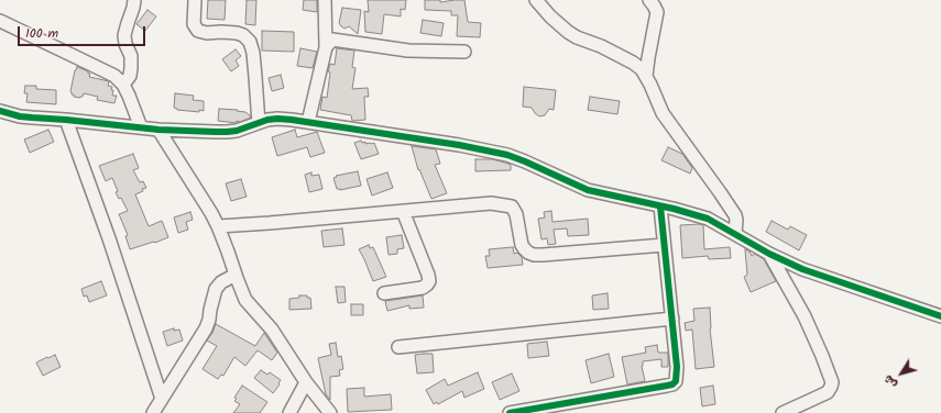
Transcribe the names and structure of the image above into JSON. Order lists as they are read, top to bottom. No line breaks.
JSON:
{"scale_bar":"100 m","north":"bottom left"}
